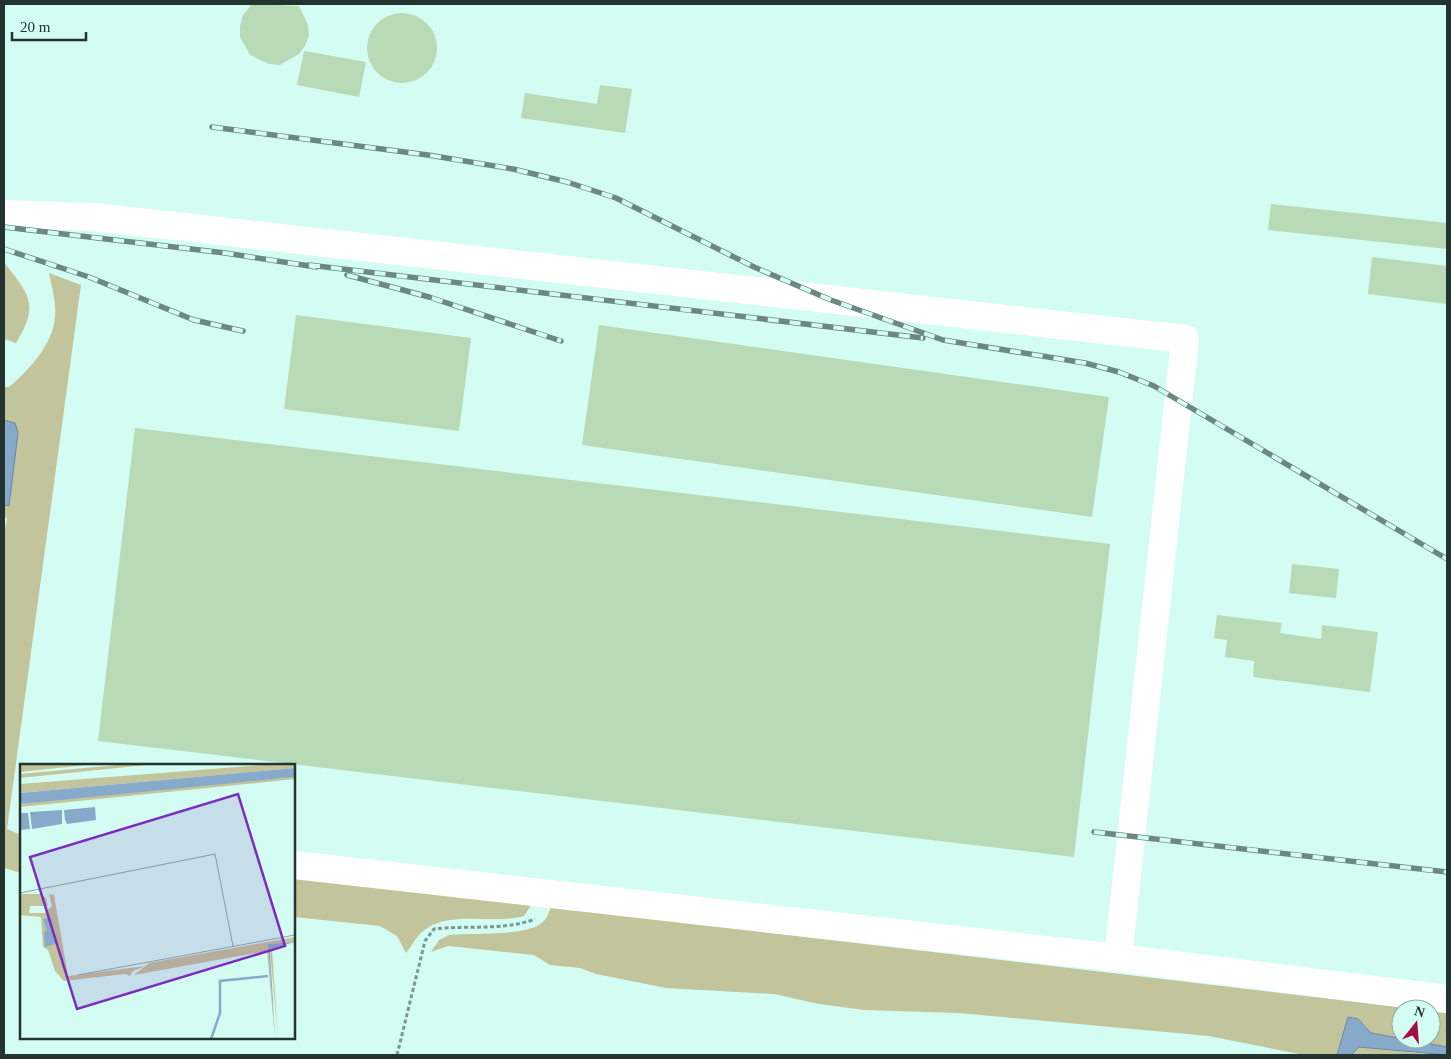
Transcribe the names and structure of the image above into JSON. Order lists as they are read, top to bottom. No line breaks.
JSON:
{"scale_bar":"20 m","north":"top"}
